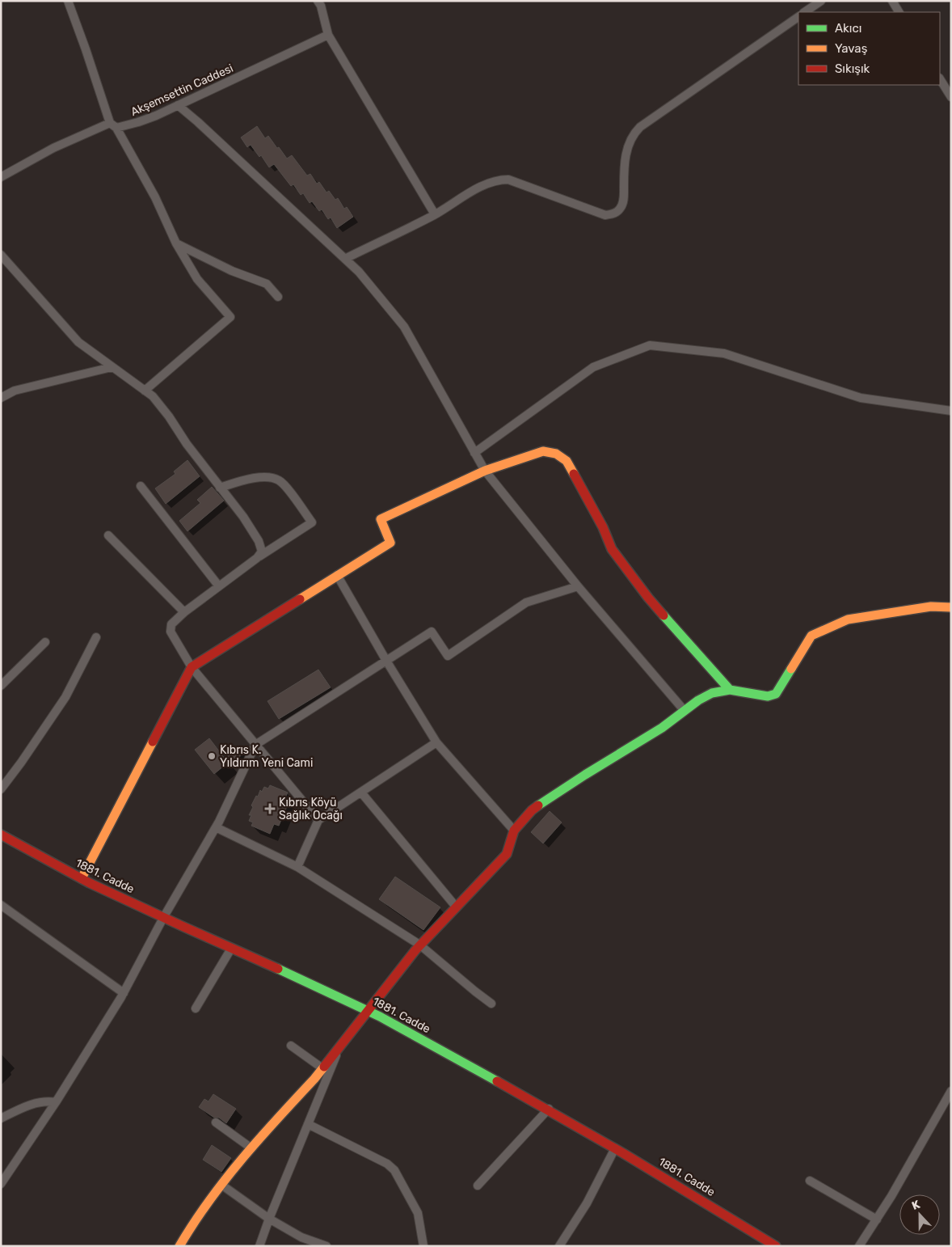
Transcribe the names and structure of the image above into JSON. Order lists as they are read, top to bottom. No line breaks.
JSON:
{"streets":{"street":["Akşemsettin Caddesi","1881. Cadde"]},"places":{"other":["Kıbrıs K. Yıldırım Yeni Cami"],"health":["Kıbrıs Köyü Sağlık Ocağı"]},"legend":["Akıcı","Yavaş","Sıkışık"],"north":"top"}
